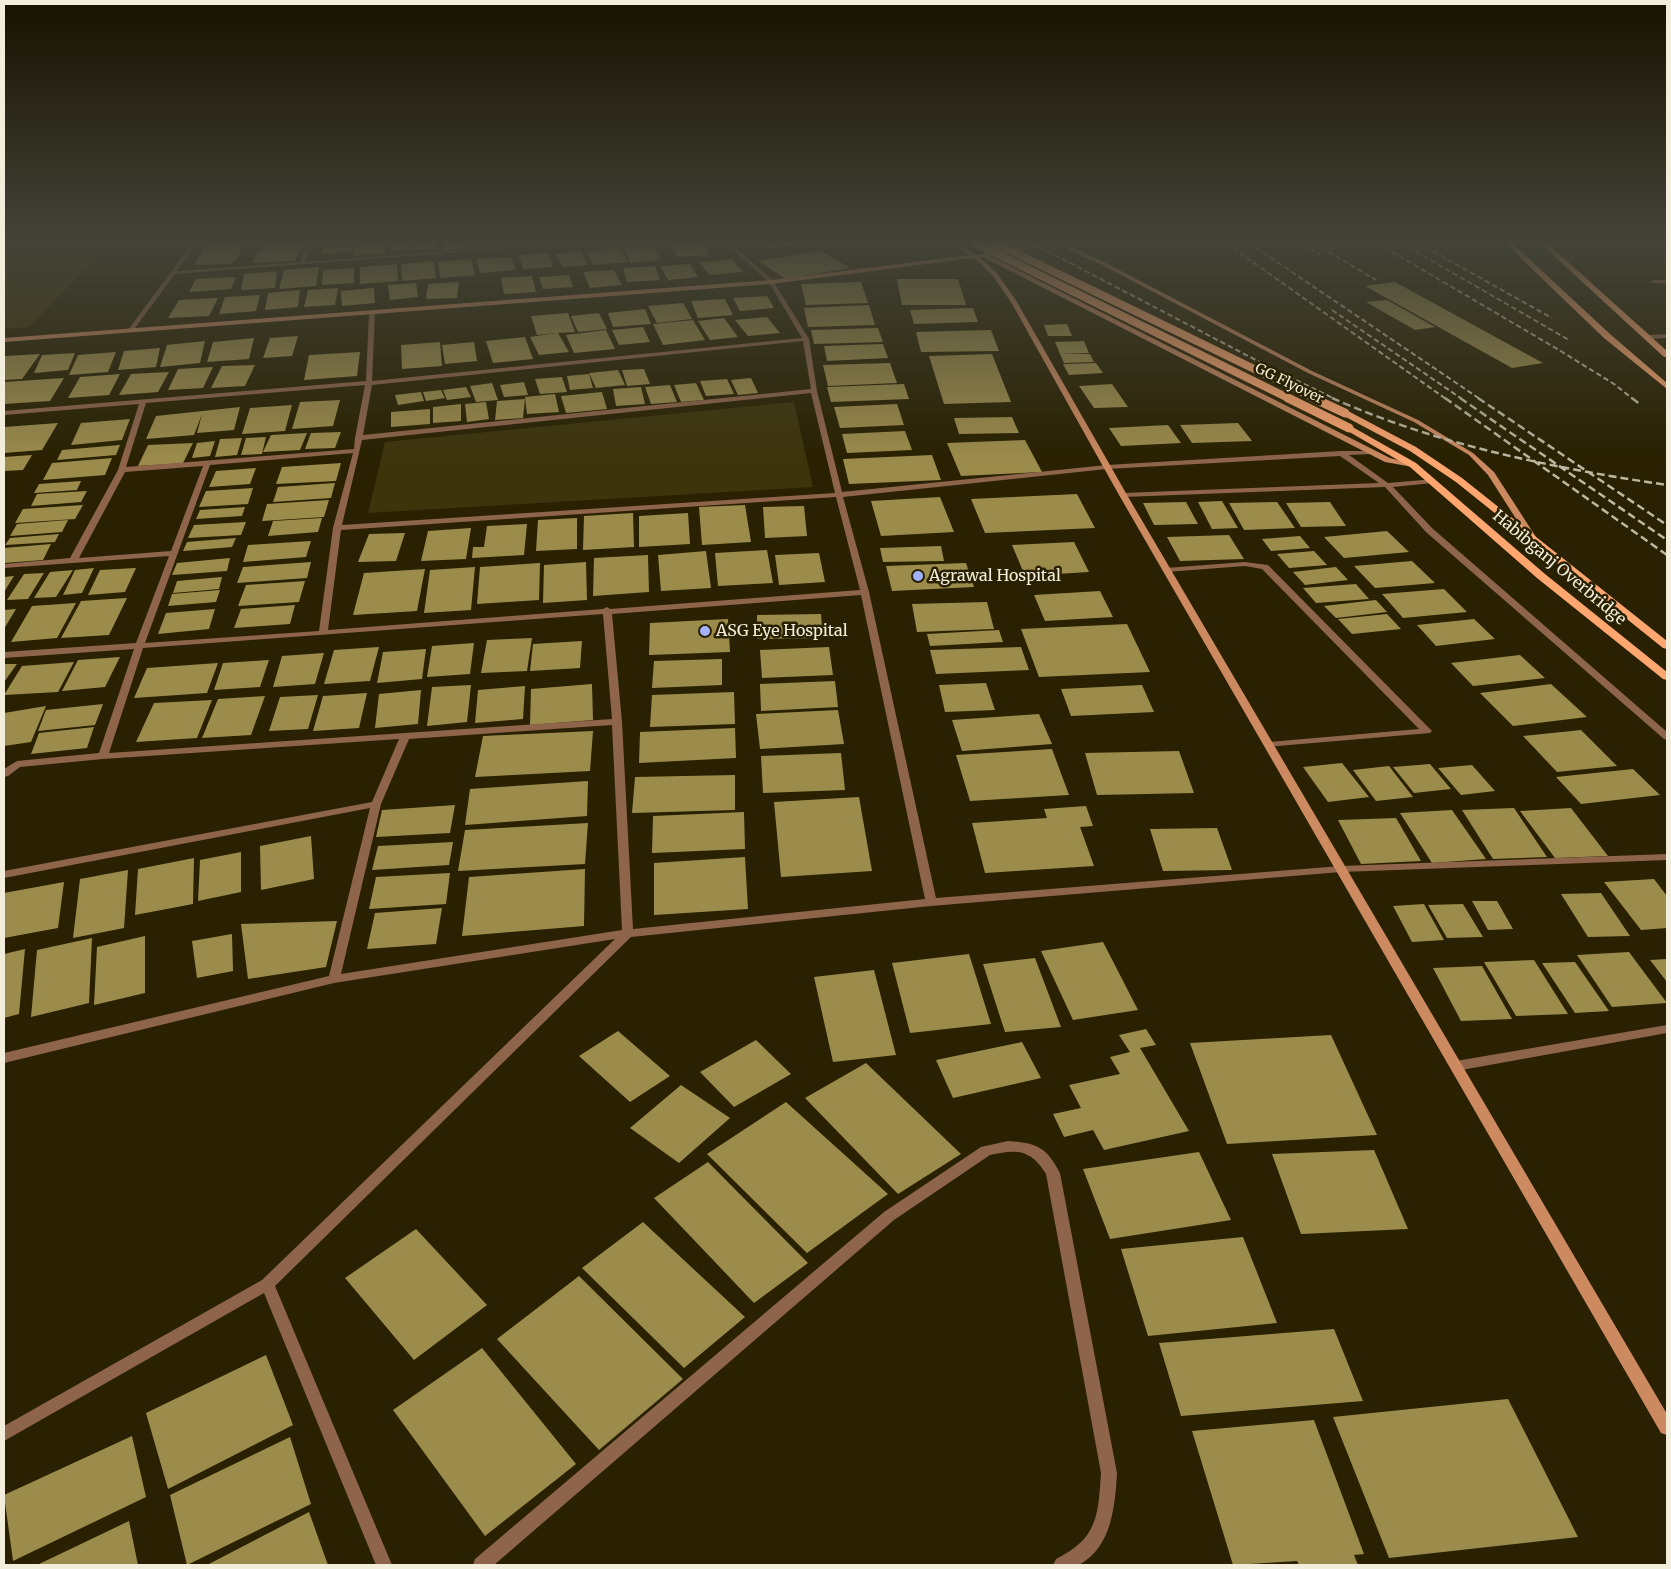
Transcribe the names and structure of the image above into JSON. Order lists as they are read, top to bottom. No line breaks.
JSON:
{"streets":{"main road":["GG Flyover","Habibganj Overbridge"]},"crossings":[["GG Flyover","Habibganj Overbridge"]],"places":["Agrawal Hospital","ASG Eye Hospital"]}
